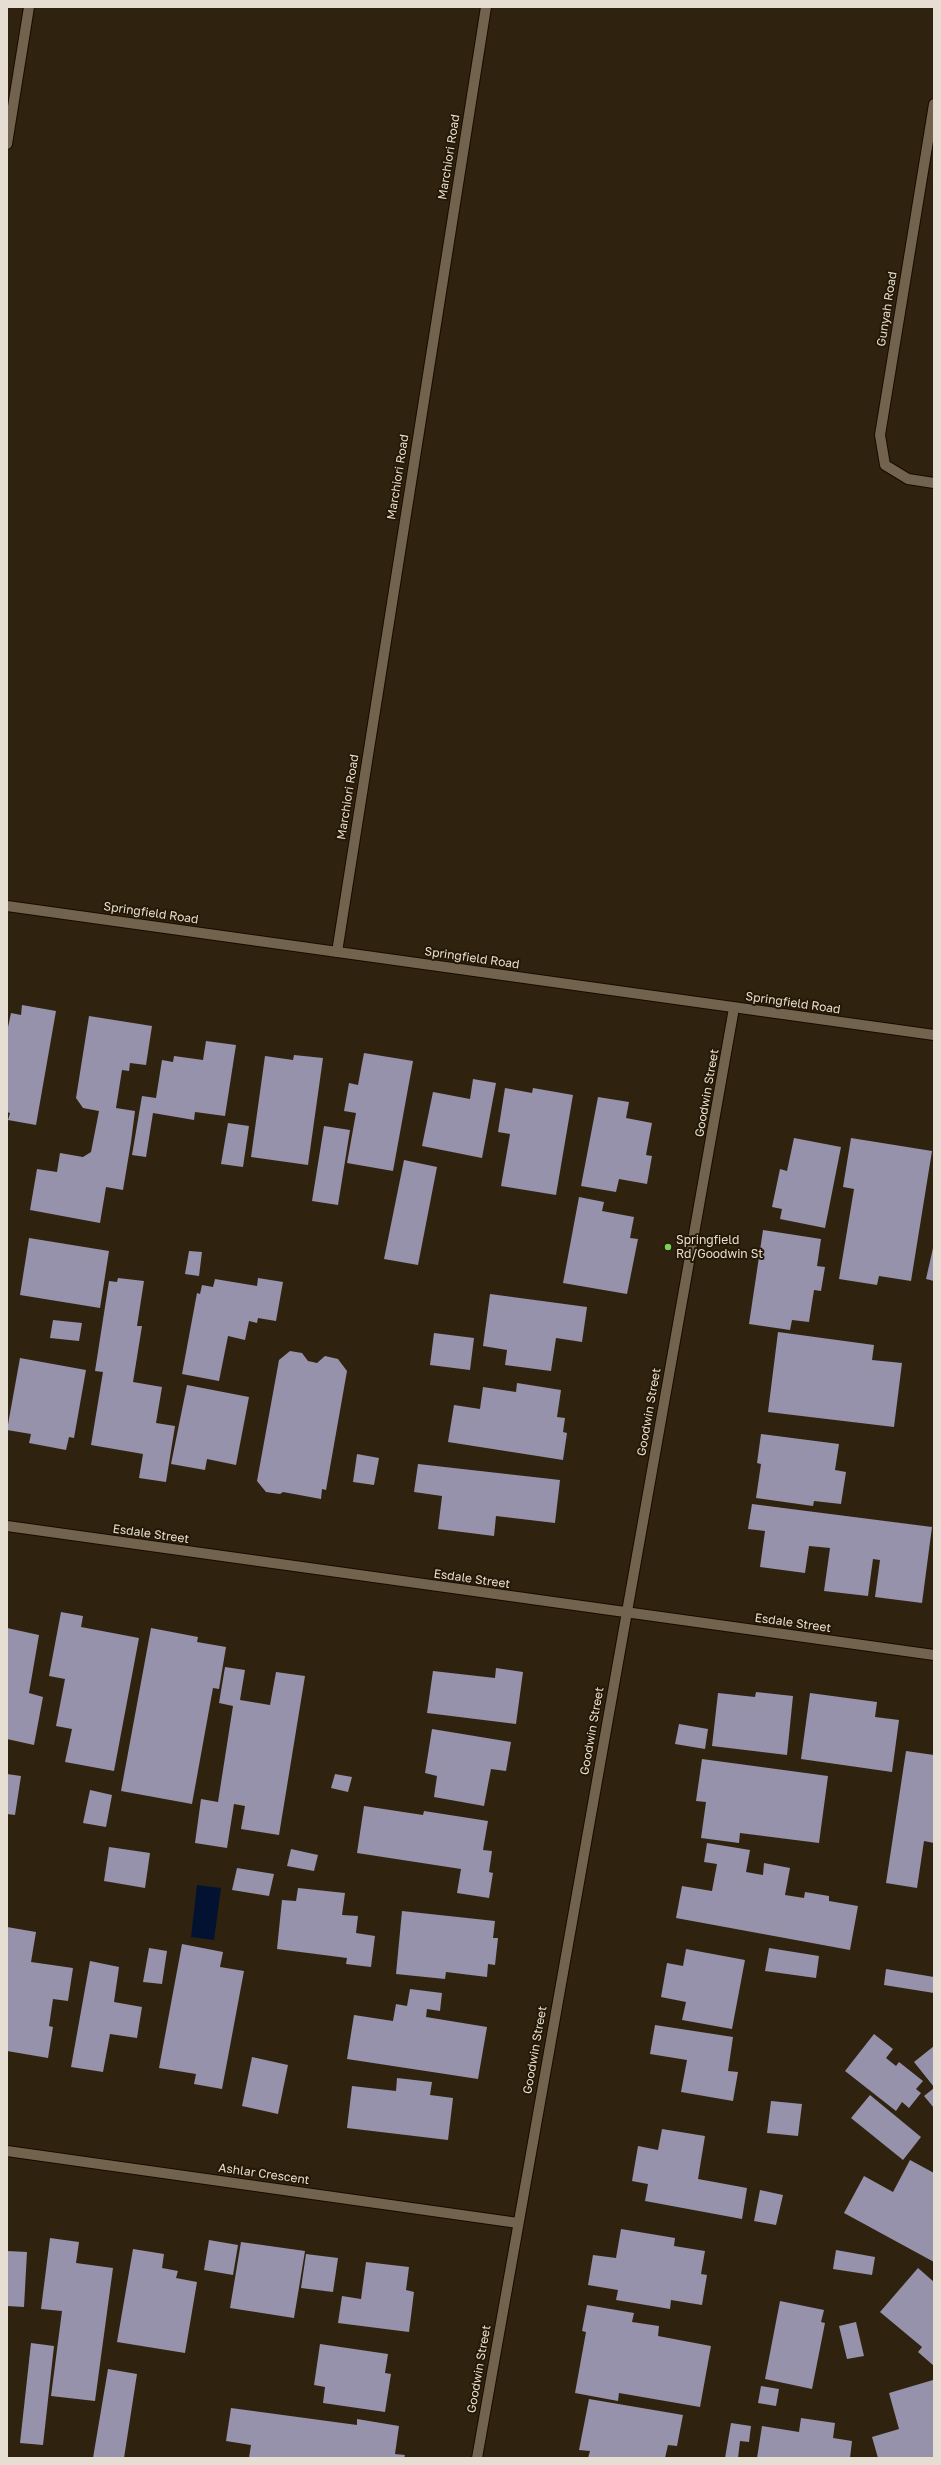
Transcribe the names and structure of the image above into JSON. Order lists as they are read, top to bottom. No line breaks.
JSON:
{"streets":{"street":["Marchiori Road","Gunyah Road","Springfield Road","Goodwin Street","Esdale Street","Ashlar Crescent"]},"crossings":[["Marchiori Road","Springfield Road"],["Springfield Road","Goodwin Street"],["Goodwin Street","Esdale Street"],["Goodwin Street","Ashlar Crescent"]],"places":["Springfield Rd/Goodwin St"]}
